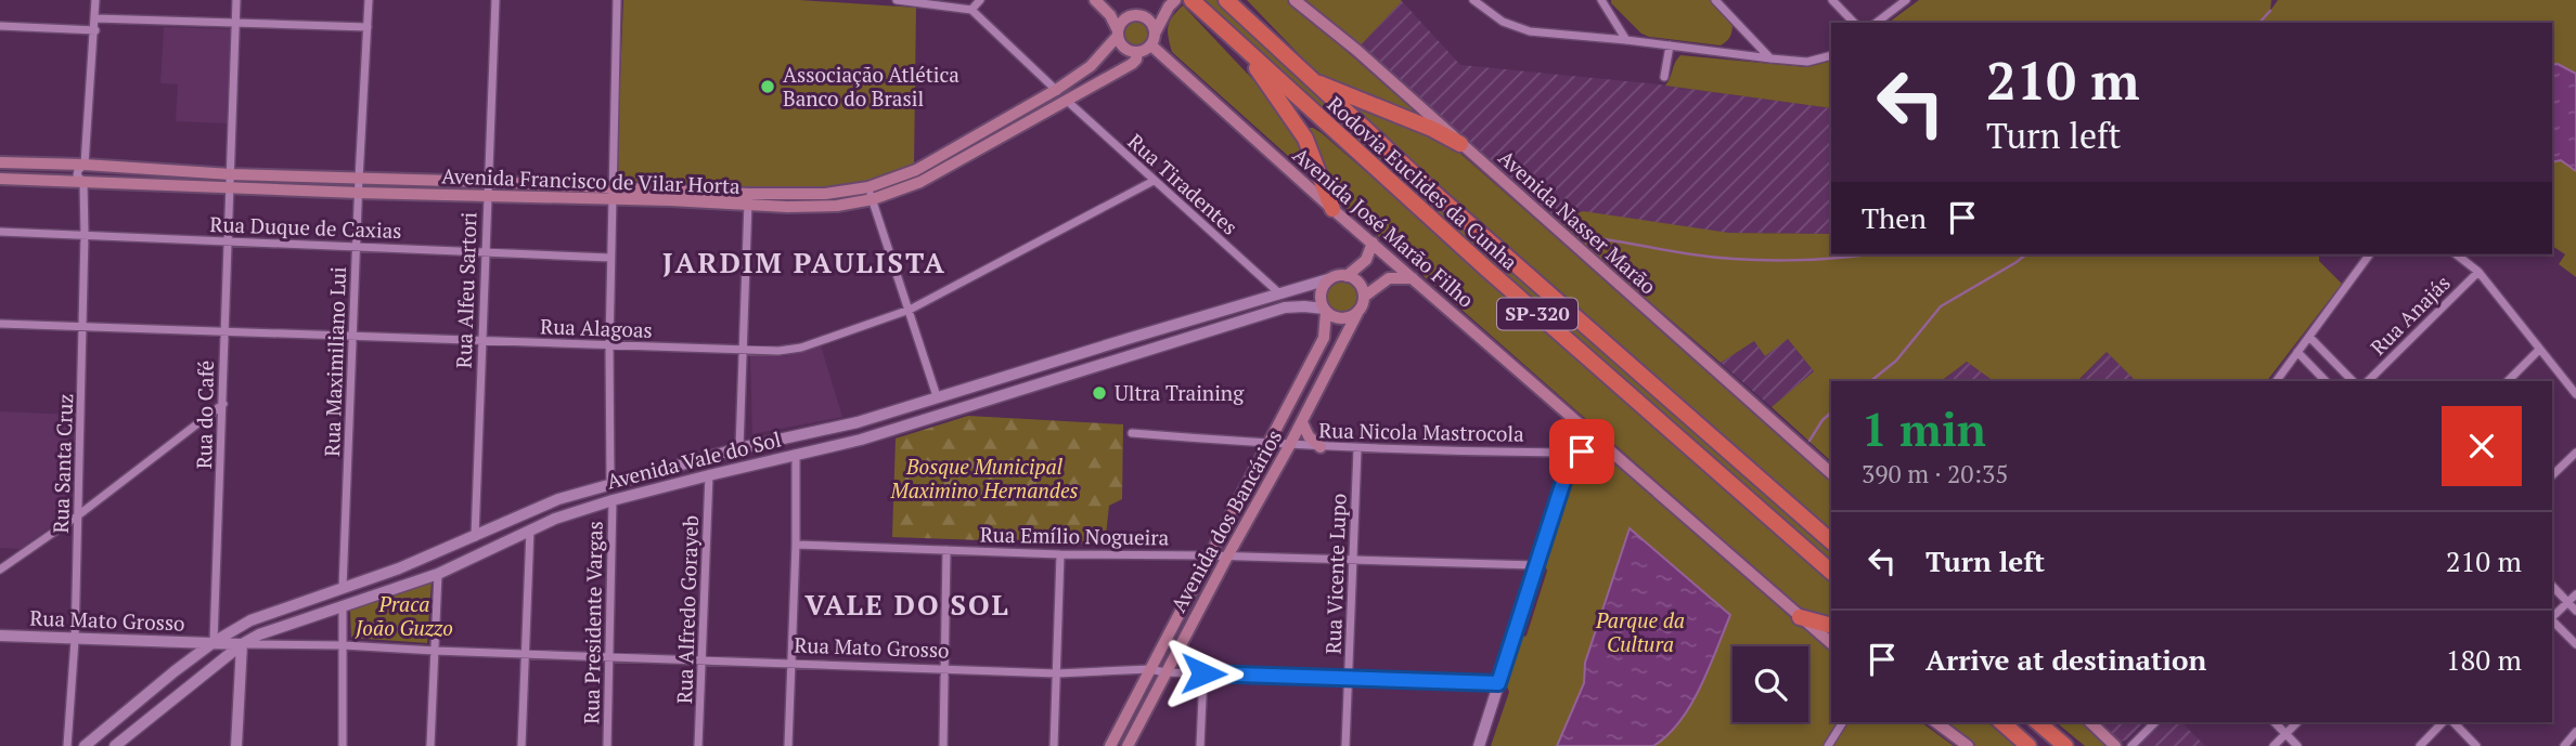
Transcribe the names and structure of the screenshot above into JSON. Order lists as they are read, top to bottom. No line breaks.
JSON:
{"streets":{"highway":["Rodovia Euclides da Cunha","SP-320"],"main road":["Avenida Francisco de Vilar Horta","Avenida Nasser Marão","Avenida José Marão Filho","Avenida dos Bancários"],"street":["Rua Tiradentes","Rua Duque de Caxias","Rua Alfeu Sartori","Rua Anajás","Rua Alagoas","Rua Maximiliano Lui","Rua do Café","Rua Nicola Mastrocola","Avenida Vale do Sol","Rua Santa Cruz","Rua Emílio Nogueira","Rua Vicente Lupo","Rua Alfredo Gorayeb","Rua Mato Grosso","Rua Presidente Vargas"]},"crossings":[["Avenida Francisco de Vilar Horta","Rua Tiradentes"],["Avenida Francisco de Vilar Horta","Avenida José Marão Filho"],["Avenida Francisco de Vilar Horta","Rua Alfeu Sartori"],["Avenida Francisco de Vilar Horta","Rua Maximiliano Lui"],["Avenida Francisco de Vilar Horta","Rua do Café"],["Avenida Francisco de Vilar Horta","Rua Santa Cruz"],["Rua Tiradentes","Rua Alagoas"],["Rua Tiradentes","Avenida Vale do Sol"],["Rua Duque de Caxias","Rua Alfeu Sartori"],["Rua Duque de Caxias","Rua Maximiliano Lui"],["Rua Duque de Caxias","Rua do Café"],["Rua Duque de Caxias","Rua Santa Cruz"],["Rua Alfeu Sartori","Rua Alagoas"],["Rua Alfeu Sartori","Avenida Vale do Sol"],["Rua Alagoas","Rua Maximiliano Lui"],["Rua Alagoas","Rua do Café"],["Rua Alagoas","Rua Santa Cruz"],["Rua Maximiliano Lui","Avenida Vale do Sol"],["Rua do Café","Avenida Vale do Sol"],["Rua do Café","Rua Mato Grosso"],["Rua Nicola Mastrocola","Avenida dos Bancários"],["Rua Nicola Mastrocola","Rua Vicente Lupo"],["Avenida Vale do Sol","Avenida dos Bancários"],["Avenida Vale do Sol","Rua Alfredo Gorayeb"],["Avenida Vale do Sol","Rua Mato Grosso"],["Avenida Vale do Sol","Rua Presidente Vargas"],["Rua Santa Cruz","Rua Mato Grosso"],["Avenida dos Bancários","Rua Emílio Nogueira"],["Avenida dos Bancários","Rua Mato Grosso"],["Rua Emílio Nogueira","Rua Vicente Lupo"],["Rua Vicente Lupo","Rua Mato Grosso"],["Rua Alfredo Gorayeb","Rua Mato Grosso"],["Rua Mato Grosso","Rua Presidente Vargas"]],"districts":["JARDIM PAULISTA","VALE DO SOL"],"parks":["Bosque Municipal Maximino Hernandes","Praca João Guzzo","Parque da Cultura"],"places":["Associação Atlética Banco do Brasil","Ultra Training"],"page":{"turn":["210 m","Turn left"],"then":"Then","heading":["1 min","390 m · 20:35"],"list":[{"name":"Turn left","value":"210 m"},{"name":"Arrive at destination","value":"180 m"}]}}
